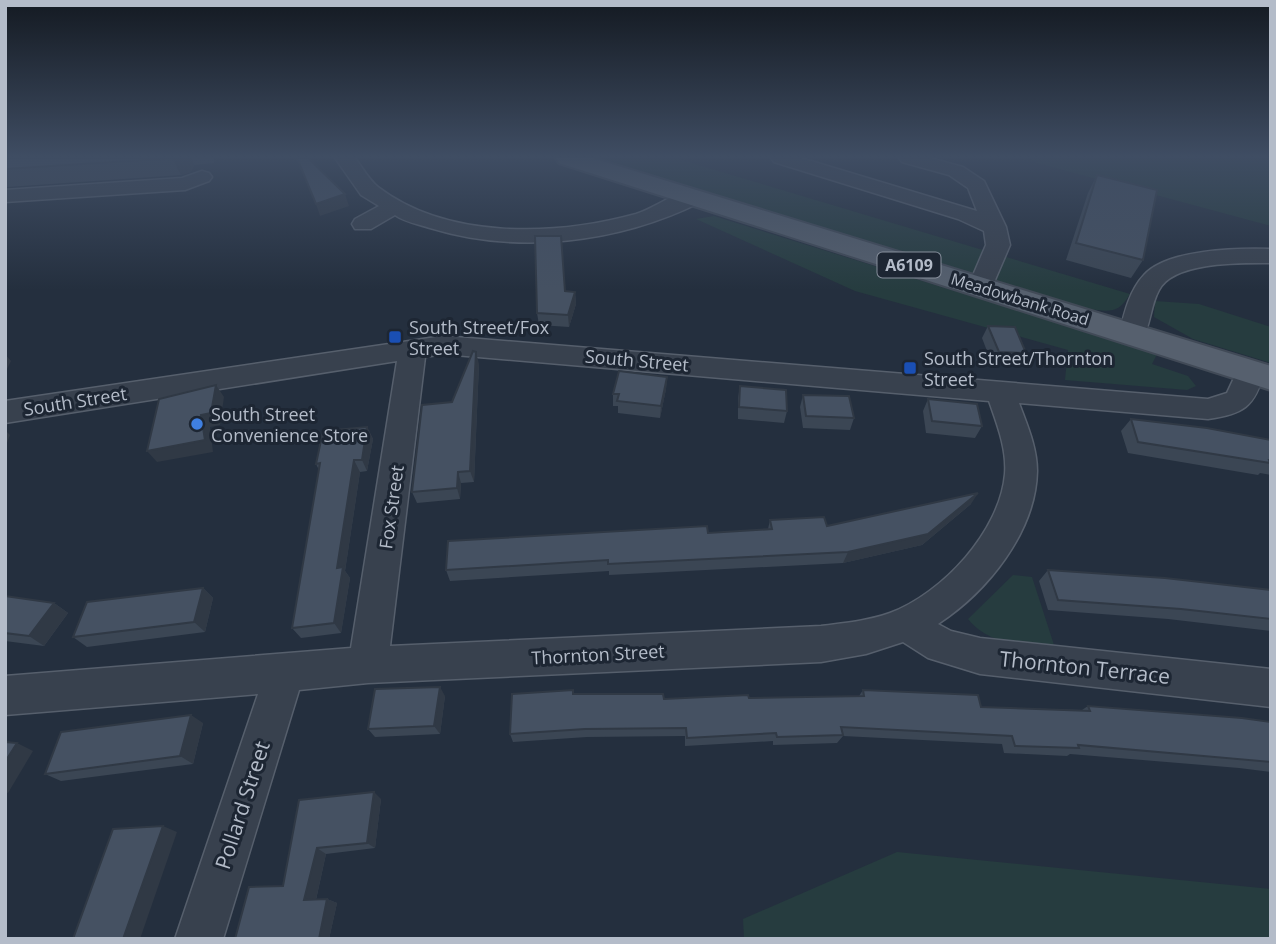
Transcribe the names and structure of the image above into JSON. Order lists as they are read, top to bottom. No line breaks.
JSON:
{"streets":{"main road":["A6109","Meadowbank Road"],"street":["South Street","Fox Street","Thornton Street","Thornton Terrace","Pollard Street"]},"crossings":[["Meadowbank Road","South Street"],["South Street","Fox Street"],["South Street","Thornton Street"],["Fox Street","Thornton Street"],["Thornton Street","Thornton Terrace"],["Thornton Street","Pollard Street"]],"places":{"transit":["South Street/Fox Street","South Street/Thornton Street"],"other":["South Street Convenience Store"]}}
